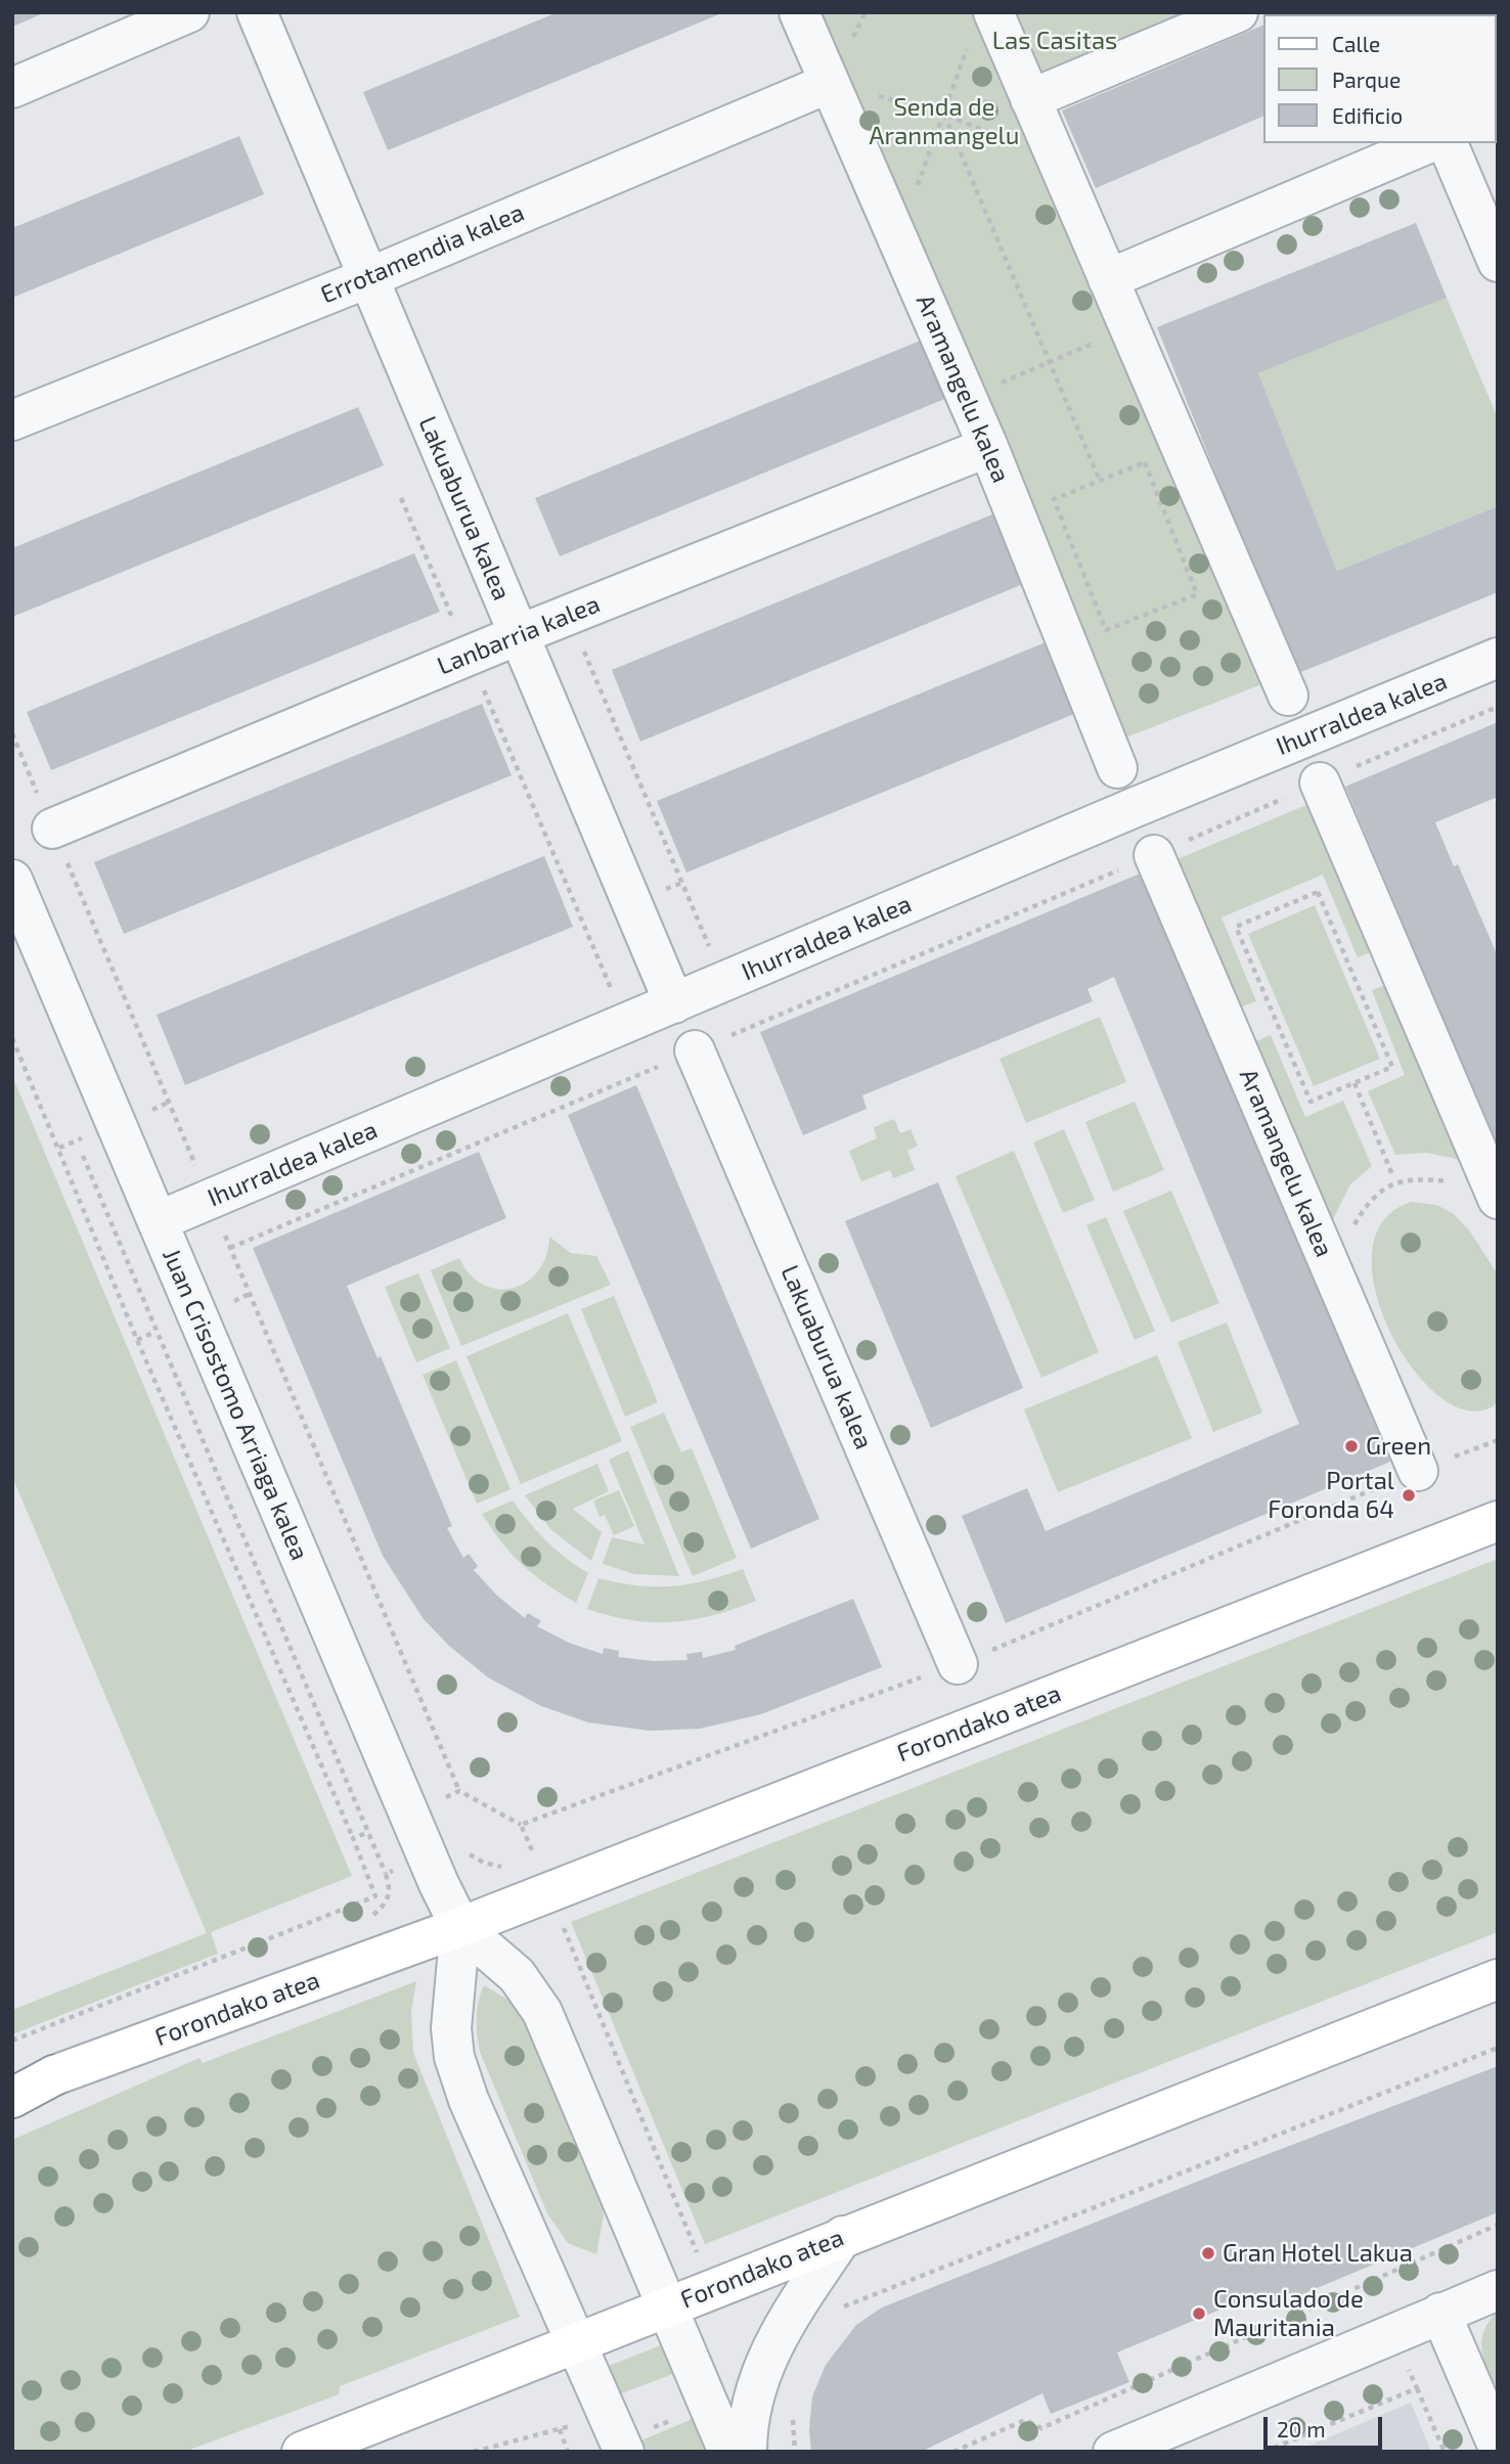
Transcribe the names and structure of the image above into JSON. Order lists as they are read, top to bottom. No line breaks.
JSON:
{"streets":{"main road":["Forondako atea"],"street":["Errotamendia kalea","Aramangelu kalea","Lakuaburua kalea","Lanbarria kalea","Ihurraldea kalea","Juan Crisostomo Arriaga kalea"]},"crossings":[["Errotamendia kalea","Aramangelu kalea"],["Errotamendia kalea","Lakuaburua kalea"],["Aramangelu kalea","Lanbarria kalea"],["Lakuaburua kalea","Lanbarria kalea"],["Lakuaburua kalea","Ihurraldea kalea"],["Ihurraldea kalea","Juan Crisostomo Arriaga kalea"],["Juan Crisostomo Arriaga kalea","Forondako atea"]],"parks":["Las Casitas","Senda de Aranmangelu"],"places":["Green","Portal Foronda 64","Gran Hotel Lakua","Consulado de Mauritania"],"legend":["Calle","Parque","Edificio"],"scale_bar":"20 m"}
